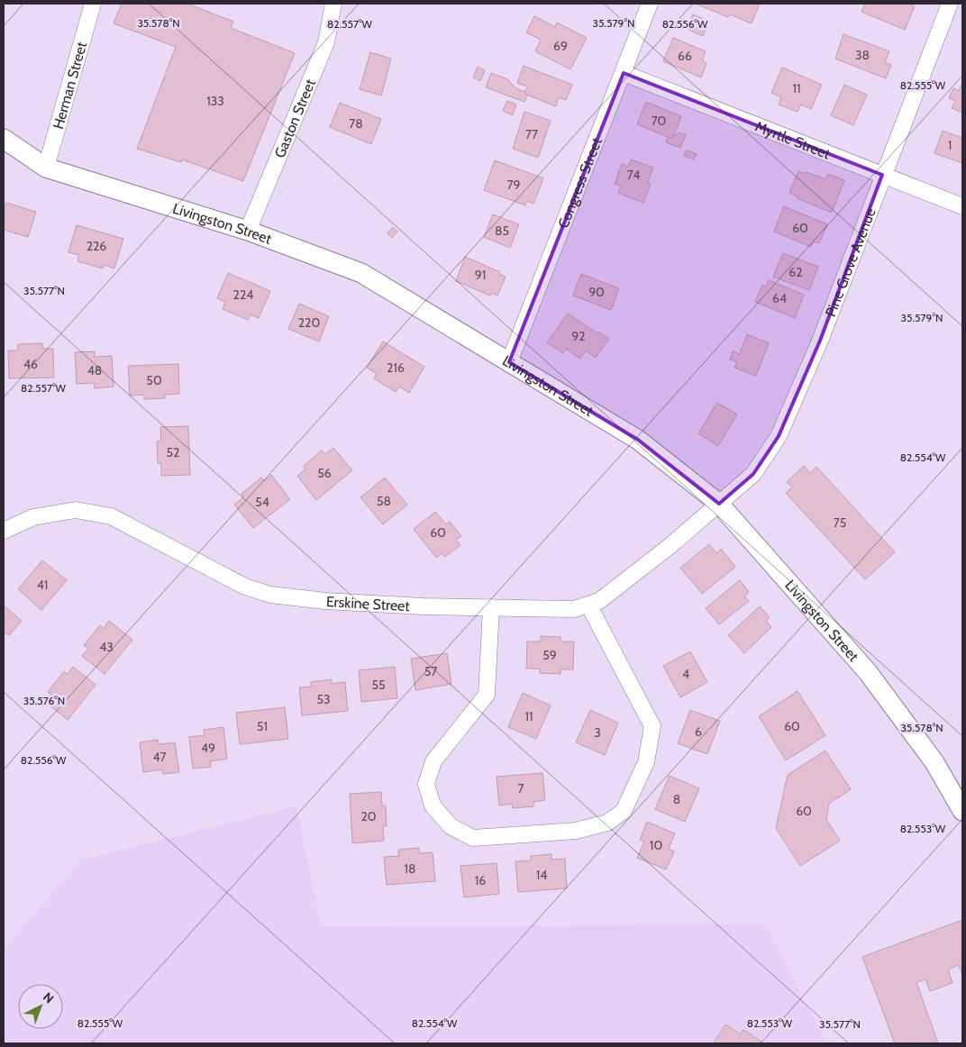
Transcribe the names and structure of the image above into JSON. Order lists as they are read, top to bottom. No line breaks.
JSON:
{"streets":{"street":["Herman Street","Gaston Street","Myrtle Street","Congress Street","Livingston Street","Pine Grove Avenue","Erskine Street"]},"crossings":[["Herman Street","Livingston Street"],["Gaston Street","Livingston Street"],["Myrtle Street","Congress Street"],["Myrtle Street","Pine Grove Avenue"],["Congress Street","Livingston Street"],["Livingston Street","Pine Grove Avenue"],["Livingston Street","Erskine Street"],["Pine Grove Avenue","Erskine Street"]],"house_numbers":["69","38","66","11","133","70","78","77","1","74","79","60","85","226","62","91","90","224","64","220","92","46","216","48","50","52","56","58","54","75","60","41","43","59","57","4","55","53","11","51","60","6","3","49","47","7","8","60","20","10","18","14","16"],"north":"top right","coordinates":["35.578°N","35.579°N","82.557°W","82.556°W","82.555°W","35.577°N","82.554°W","35.576°N","82.553°W"]}
